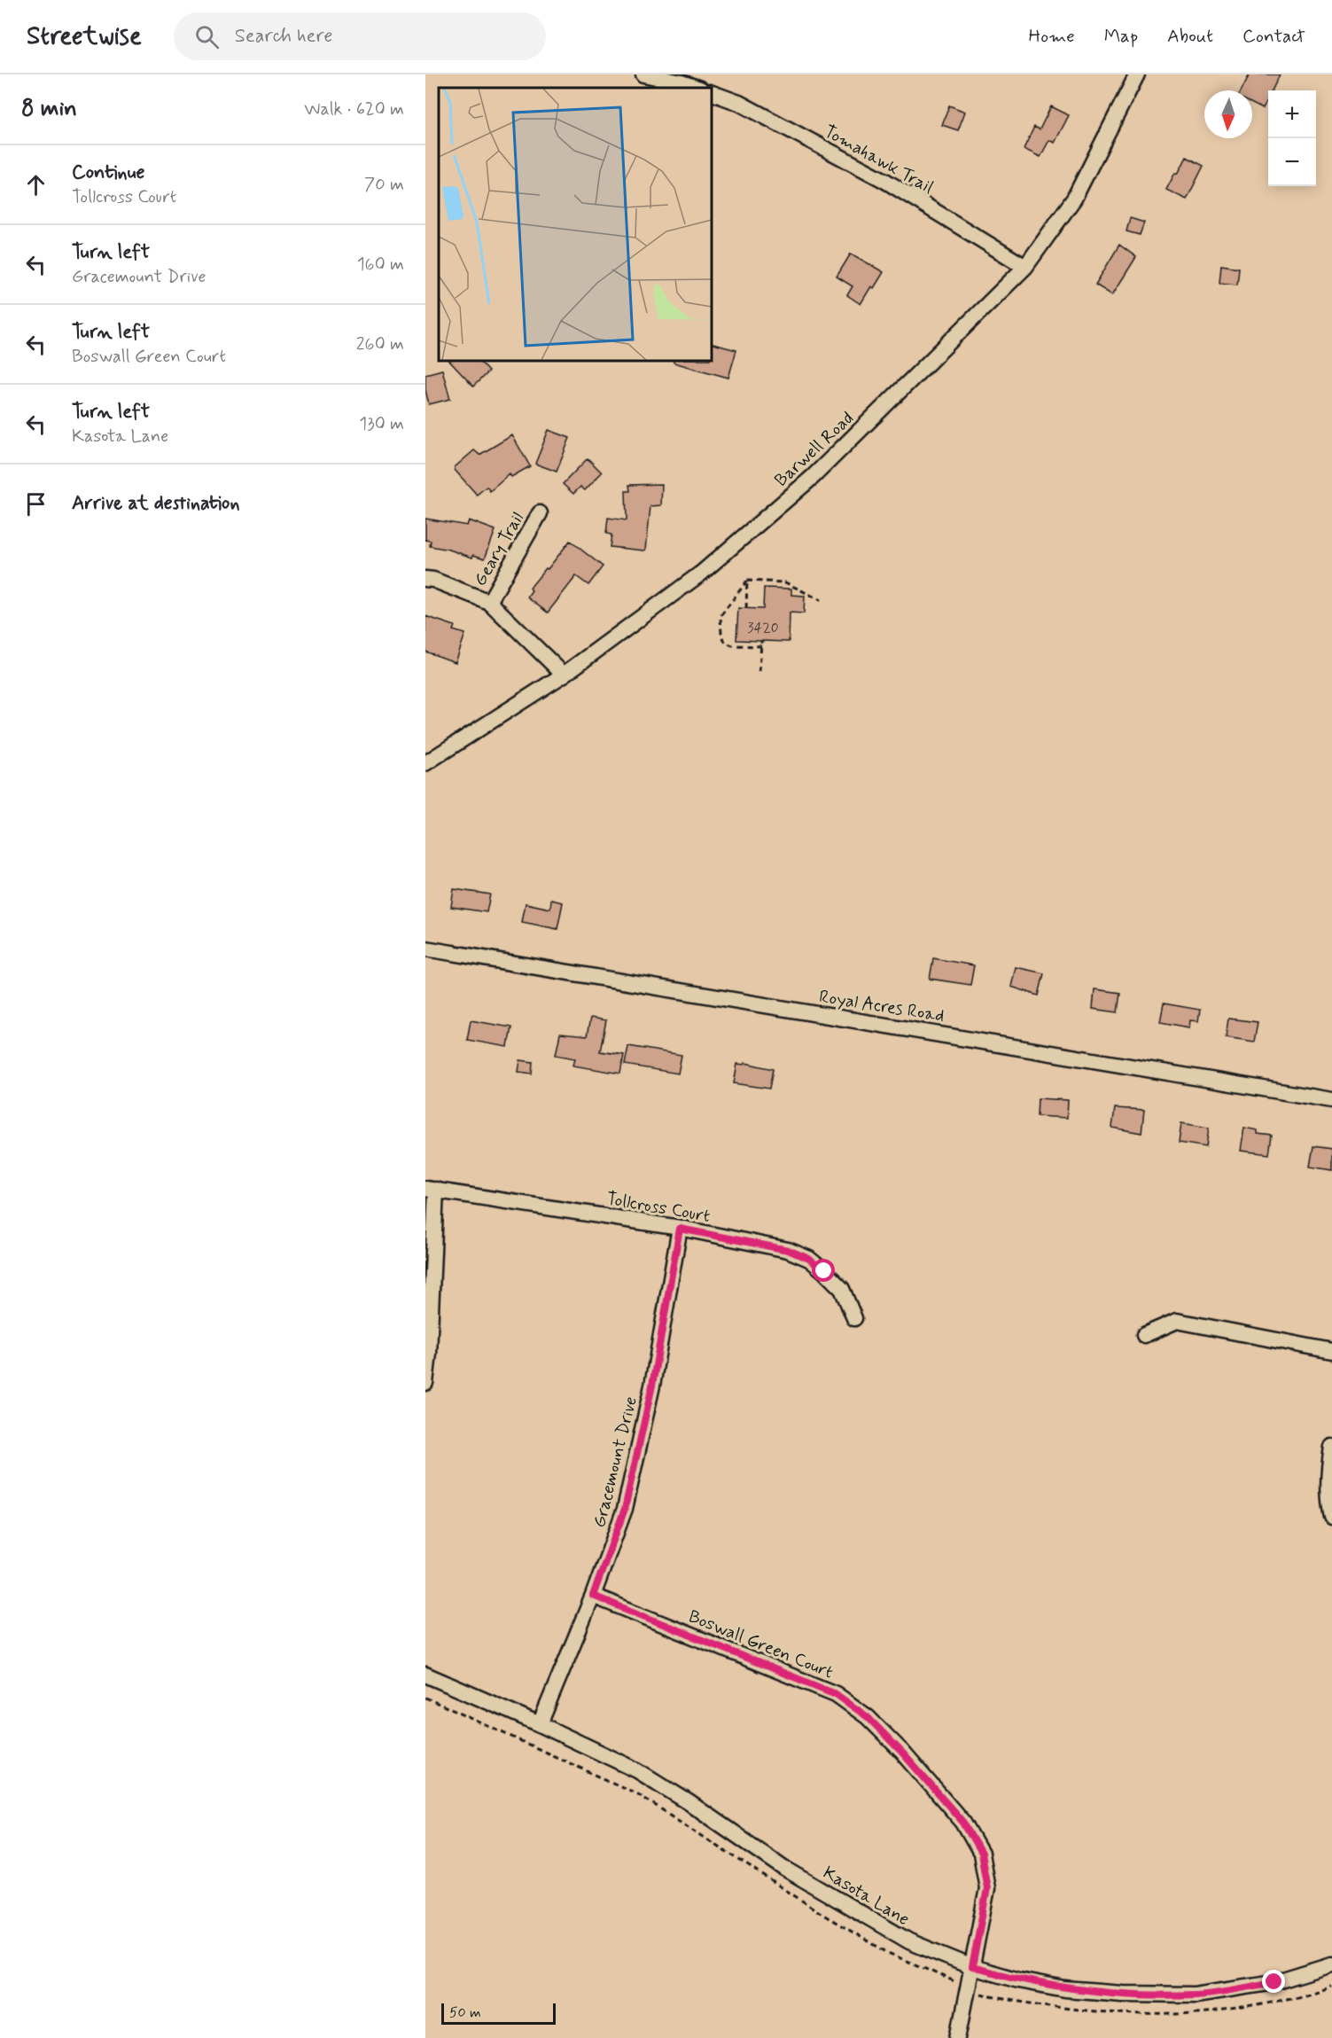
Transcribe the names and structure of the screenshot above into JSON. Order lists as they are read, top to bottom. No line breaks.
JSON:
{"streets":{"street":["Tomahawk Trail","Barwell Road","Geary Trail","Royal Acres Road","Tollcross Court","Gracemount Drive","Boswall Green Court","Kasota Lane"]},"crossings":[["Tomahawk Trail","Barwell Road"],["Tollcross Court","Gracemount Drive"],["Gracemount Drive","Boswall Green Court"],["Gracemount Drive","Kasota Lane"],["Boswall Green Court","Kasota Lane"]],"house_numbers":["3420"],"scale_bar":"50 m","north":"bottom","page":{"header":"Streetwise","search":"Search here","nav":["Home","Map","About","Contact"],"heading":["8 min","Walk · 620 m"],"map_buttons":["+","−"],"list":[["Continue","Tollcross Court","70 m"],["Turn left","Gracemount Drive","160 m"],["Turn left","Boswall Green Court","260 m"],["Turn left","Kasota Lane","130 m"],"Arrive at destination"],"scale":"50 m"}}
